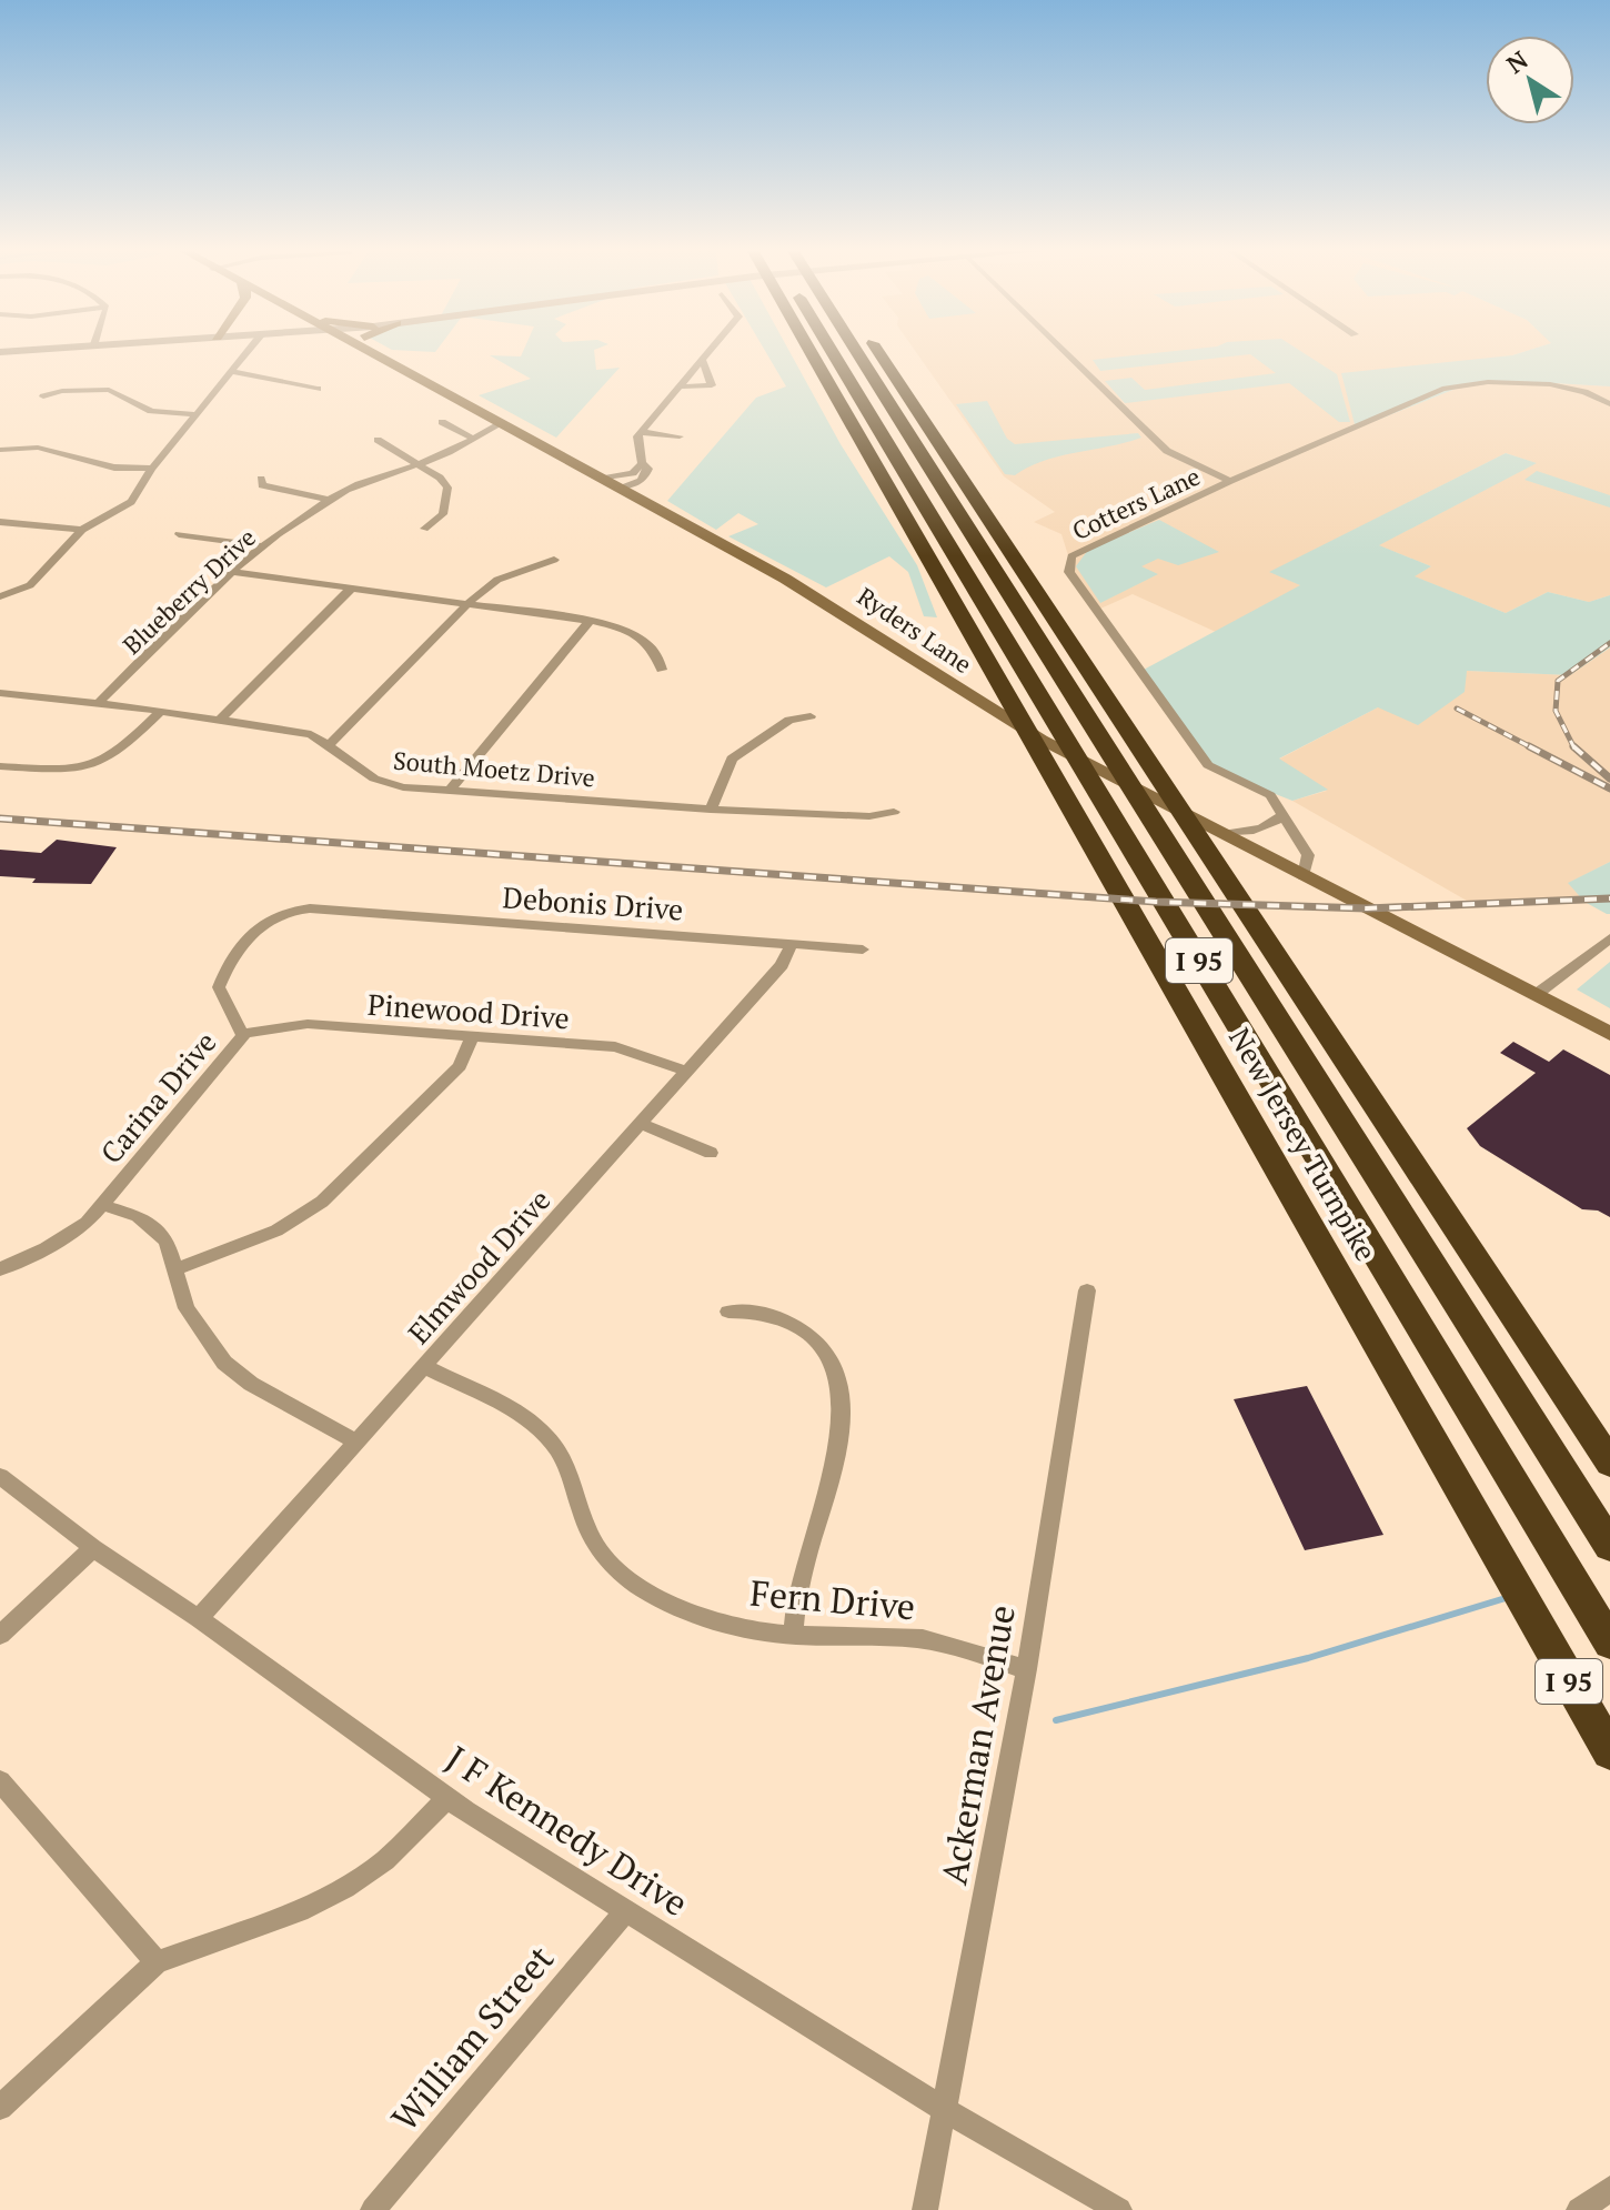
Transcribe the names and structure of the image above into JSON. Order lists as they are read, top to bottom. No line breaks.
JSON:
{"streets":{"highway":["I 95","New Jersey Turnpike"],"main road":["Ryders Lane"],"street":["Cotters Lane","Blueberry Drive","South Moetz Drive","Debonis Drive","Pinewood Drive","Carina Drive","Elmwood Drive","Fern Drive","Ackerman Avenue","J F Kennedy Drive","William Street"]},"crossings":[["Cotters Lane","Ryders Lane"],["Blueberry Drive","Ryders Lane"],["Blueberry Drive","South Moetz Drive"],["Debonis Drive","Carina Drive"],["Debonis Drive","Elmwood Drive"],["Pinewood Drive","Carina Drive"],["Pinewood Drive","Elmwood Drive"],["Elmwood Drive","Fern Drive"],["Elmwood Drive","J F Kennedy Drive"],["Fern Drive","Ackerman Avenue"],["Ackerman Avenue","J F Kennedy Drive"],["J F Kennedy Drive","William Street"]],"north":"top left"}
